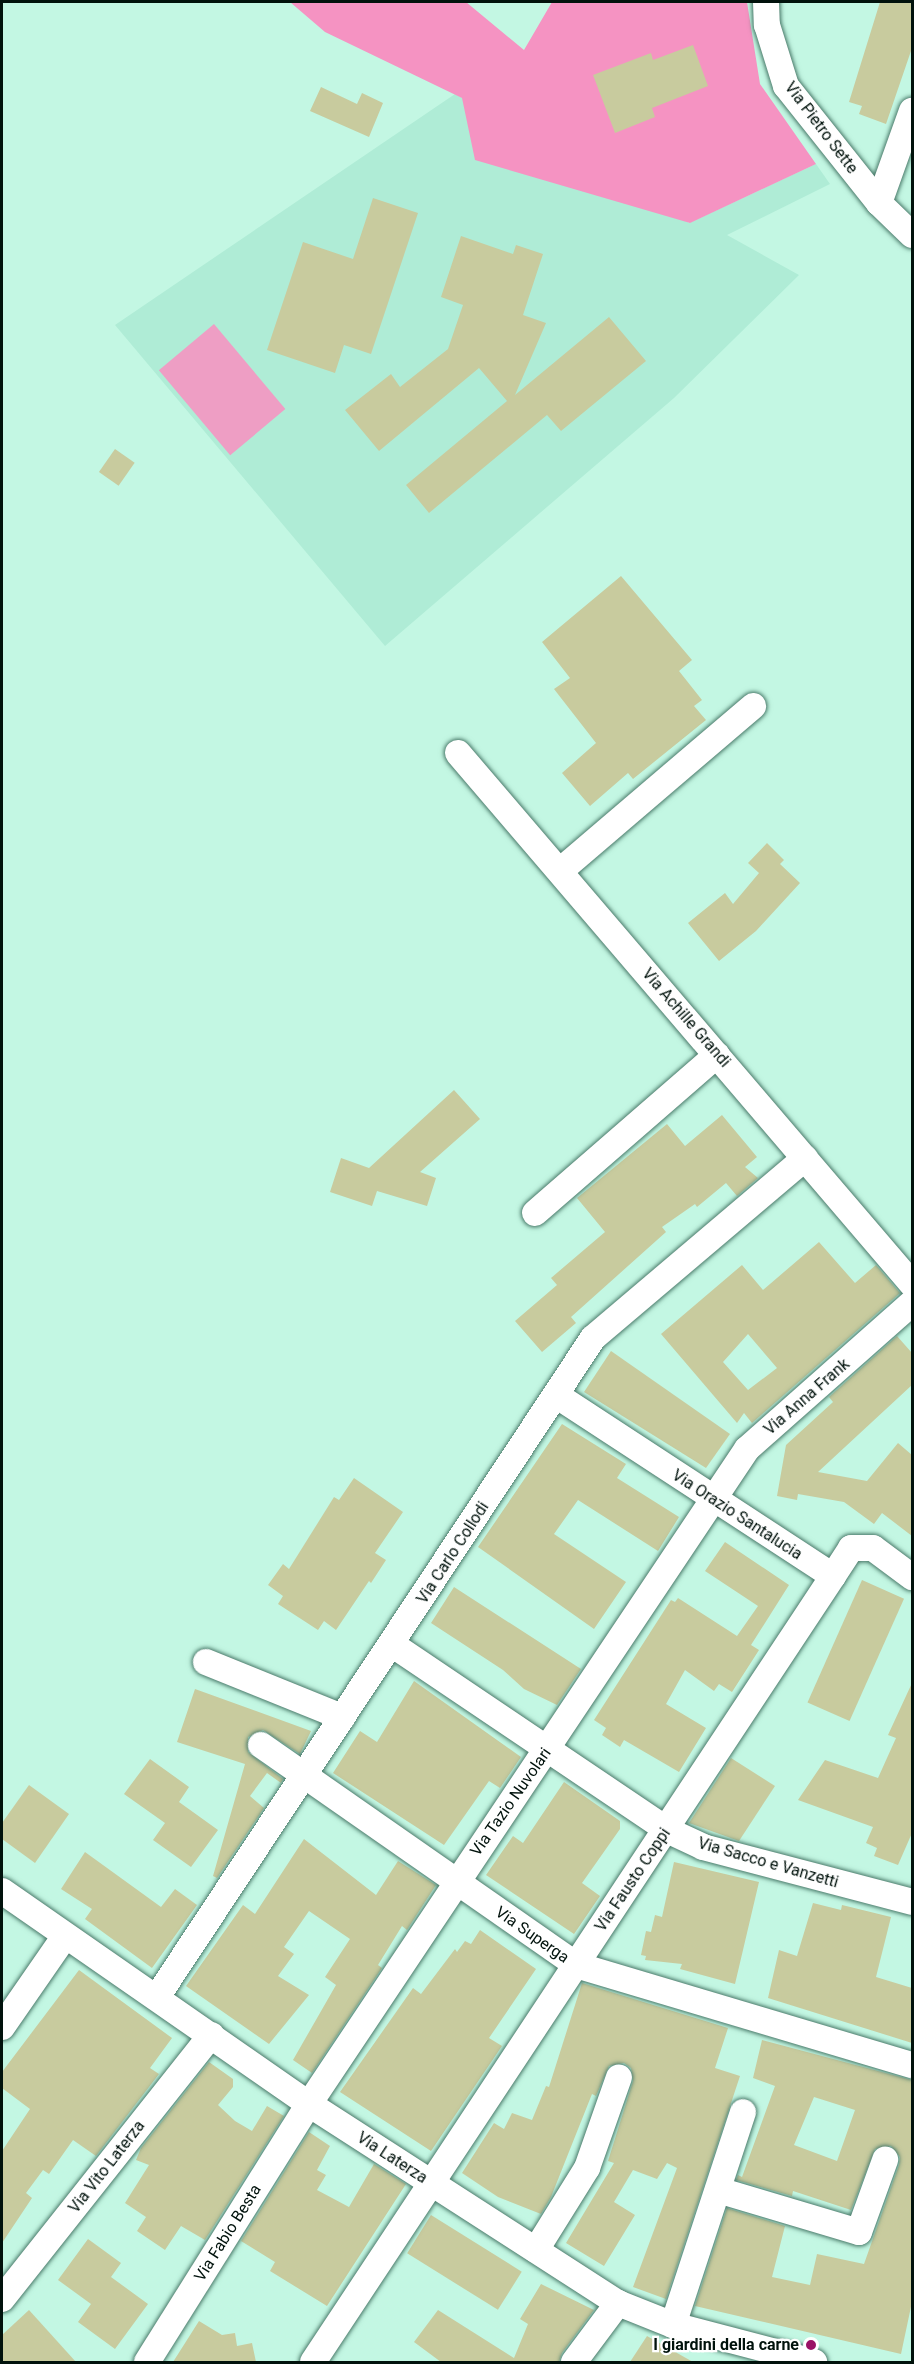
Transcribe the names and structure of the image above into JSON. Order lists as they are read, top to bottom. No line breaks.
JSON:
{"streets":{"street":["Via Pietro Sette","Via Achille Grandi","Via Anna Frank","Via Orazio Santalucia","Via Carlo Collodi","Via Tazio Nuvolari","Via Sacco e Vanzetti","Via Fausto Coppi","Via Superga","Via Laterza","Via Vito Laterza","Via Fabio Besta"]},"crossings":[["Via Achille Grandi","Via Carlo Collodi"],["Via Anna Frank","Via Orazio Santalucia"],["Via Anna Frank","Via Tazio Nuvolari"],["Via Orazio Santalucia","Via Carlo Collodi"],["Via Orazio Santalucia","Via Tazio Nuvolari"],["Via Orazio Santalucia","Via Fausto Coppi"],["Via Carlo Collodi","Via Sacco e Vanzetti"],["Via Carlo Collodi","Via Superga"],["Via Carlo Collodi","Via Laterza"],["Via Tazio Nuvolari","Via Sacco e Vanzetti"],["Via Tazio Nuvolari","Via Superga"],["Via Tazio Nuvolari","Via Laterza"],["Via Tazio Nuvolari","Via Fabio Besta"],["Via Sacco e Vanzetti","Via Fausto Coppi"],["Via Fausto Coppi","Via Superga"],["Via Fausto Coppi","Via Laterza"],["Via Laterza","Via Vito Laterza"],["Via Laterza","Via Fabio Besta"]],"places":["I giardini della carne"]}
